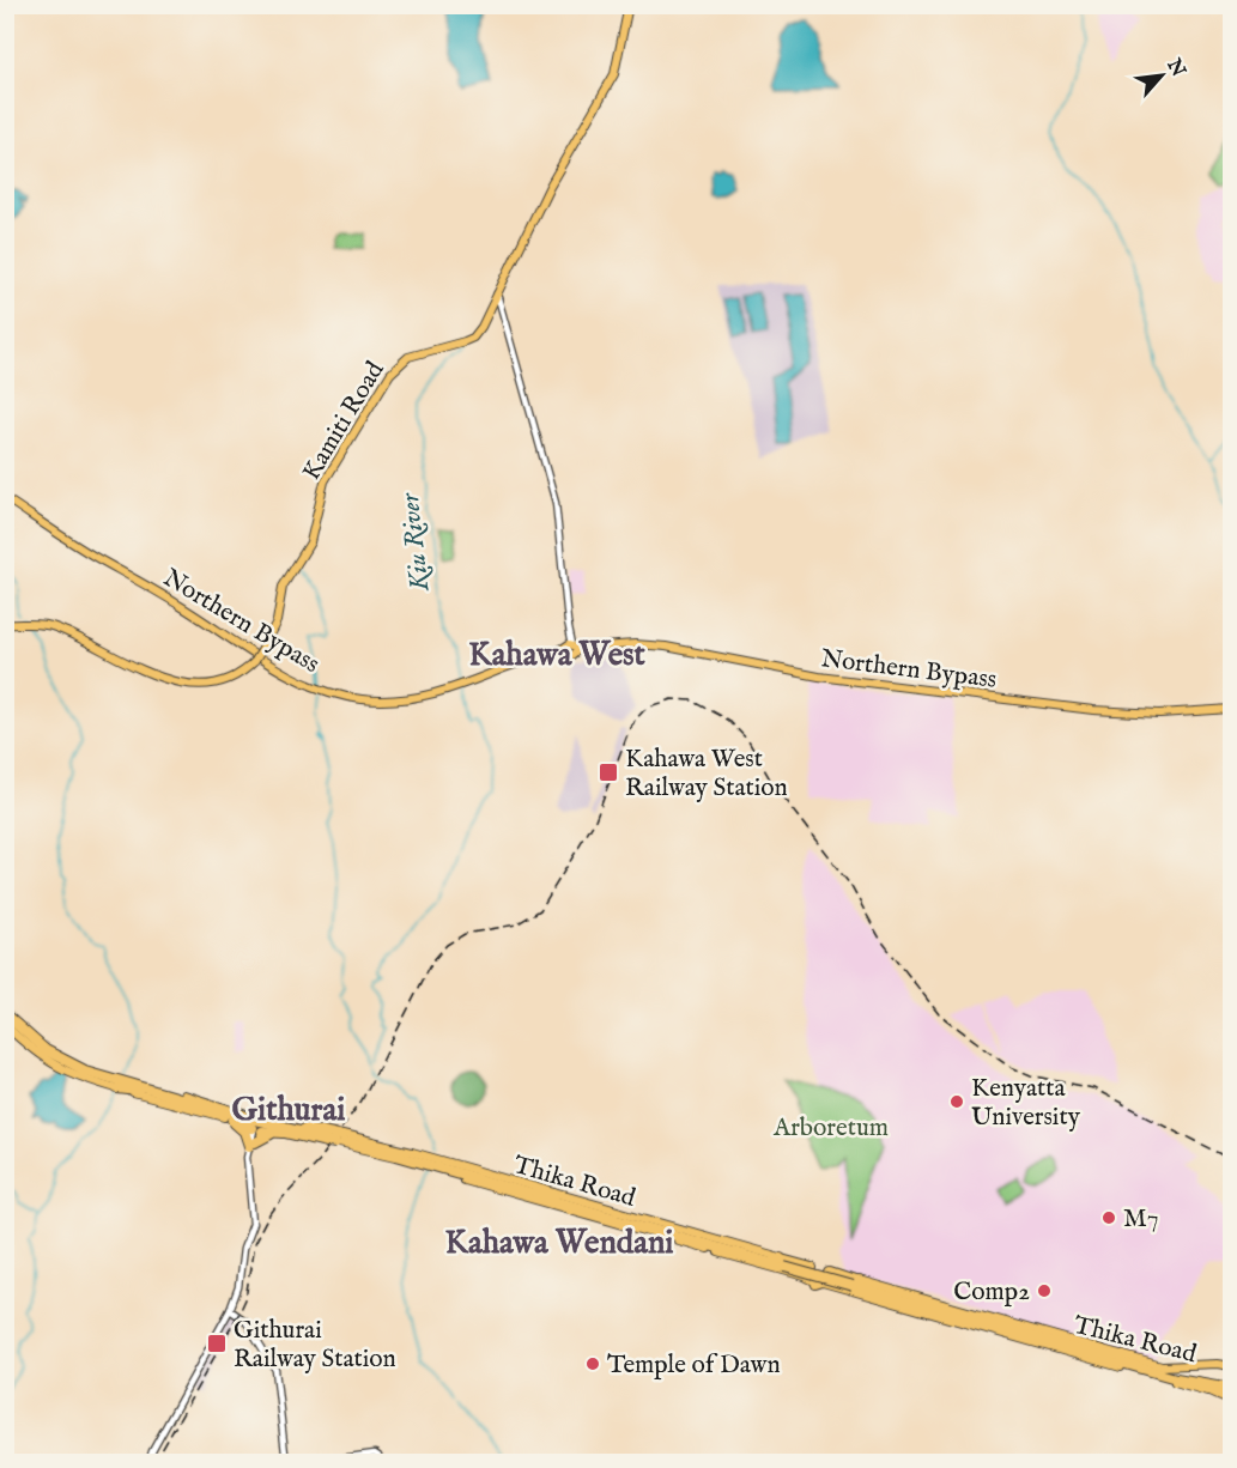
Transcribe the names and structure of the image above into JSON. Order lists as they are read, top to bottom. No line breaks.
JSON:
{"streets":{"highway":["Thika Road"],"main road":["Kamiti Road","Northern Bypass"]},"districts":["Kahawa West","Githurai","Kahawa Wendani"],"water":["Kiu River"],"parks":["Arboretum"],"places":{"transit":["Kahawa West Railway Station","Githurai Railway Station"],"other":["Kenyatta University","M7","Comp2","Temple of Dawn"]},"north":"top right"}
